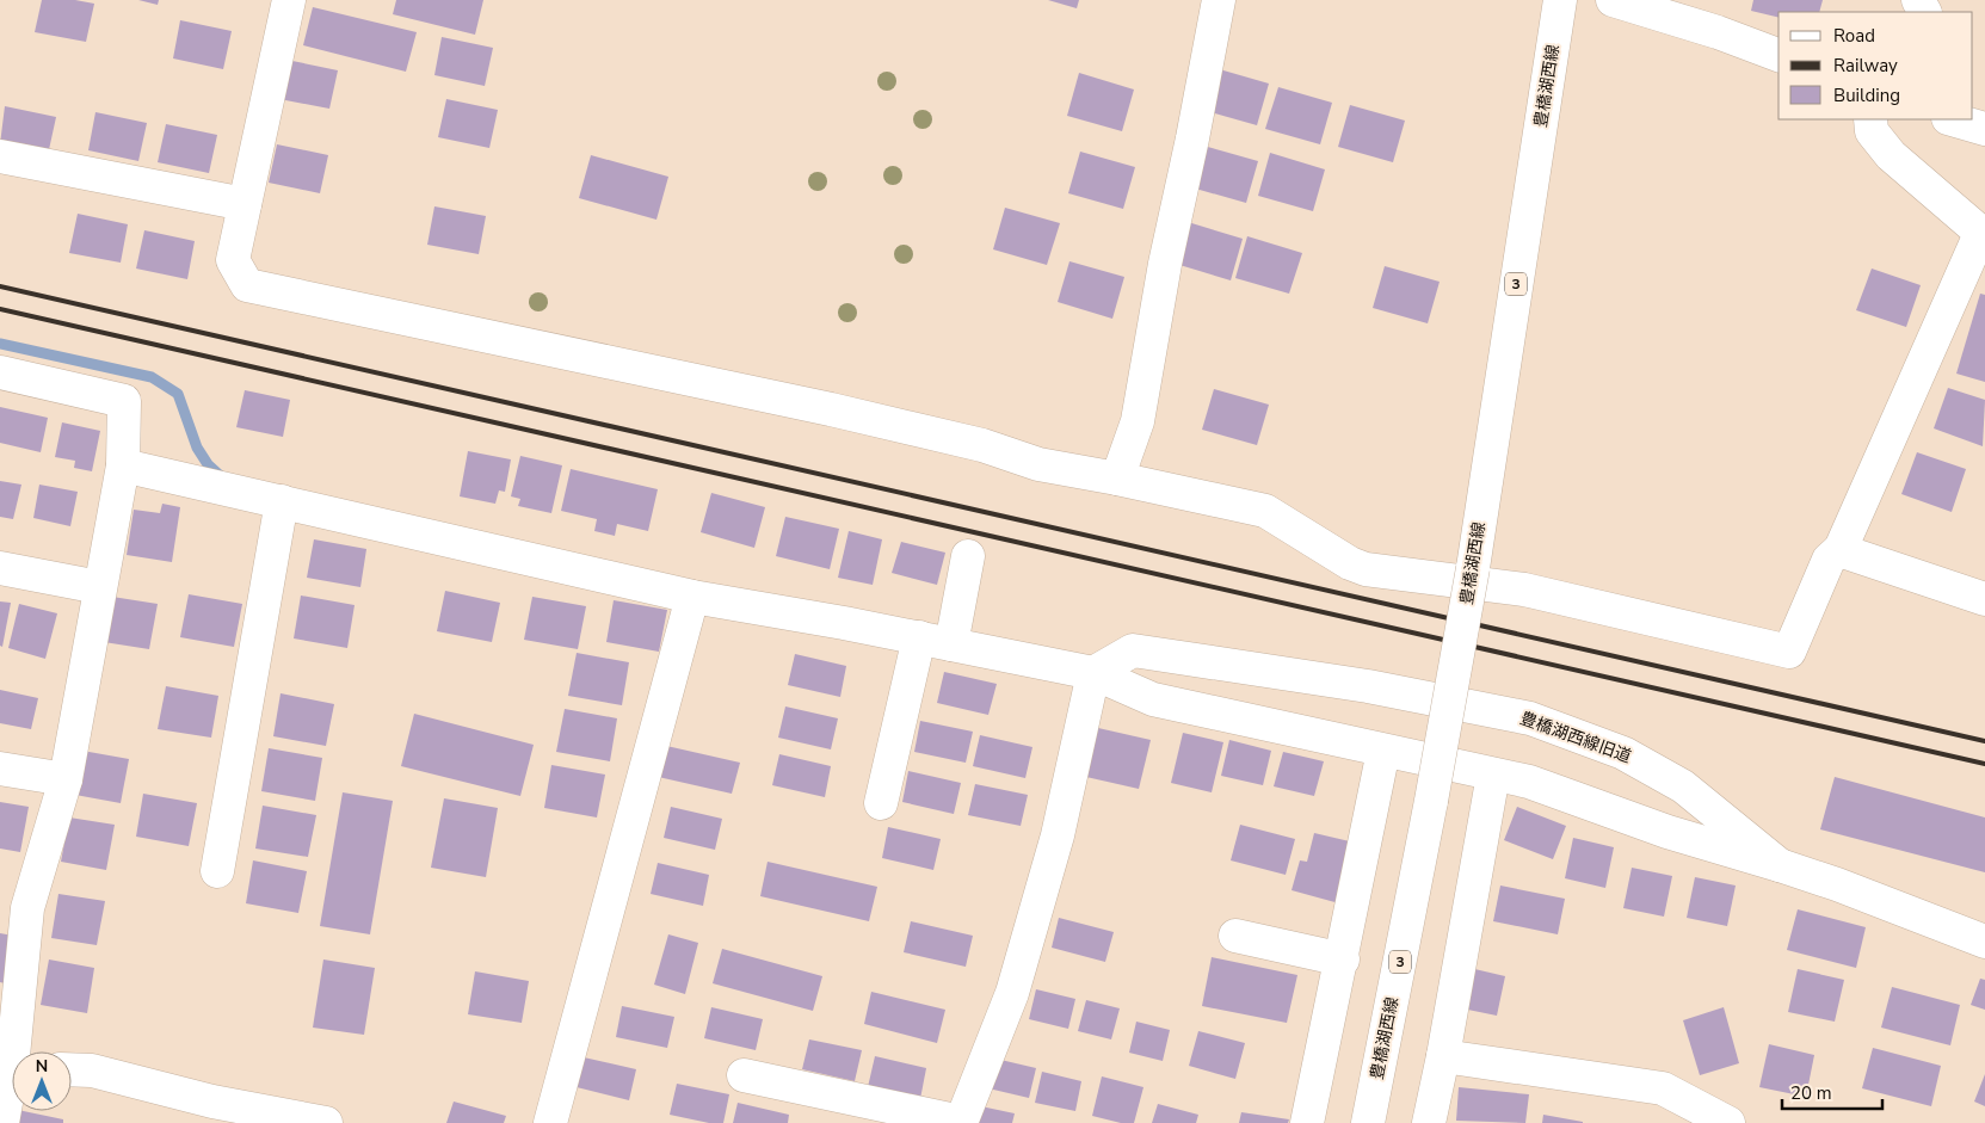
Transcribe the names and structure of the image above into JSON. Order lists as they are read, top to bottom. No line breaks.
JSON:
{"streets":{"street":["豊橋湖西線","3","豊橋湖西線旧道"]},"legend":["Road","Railway","Building"],"scale_bar":"20 m","north":"top"}
